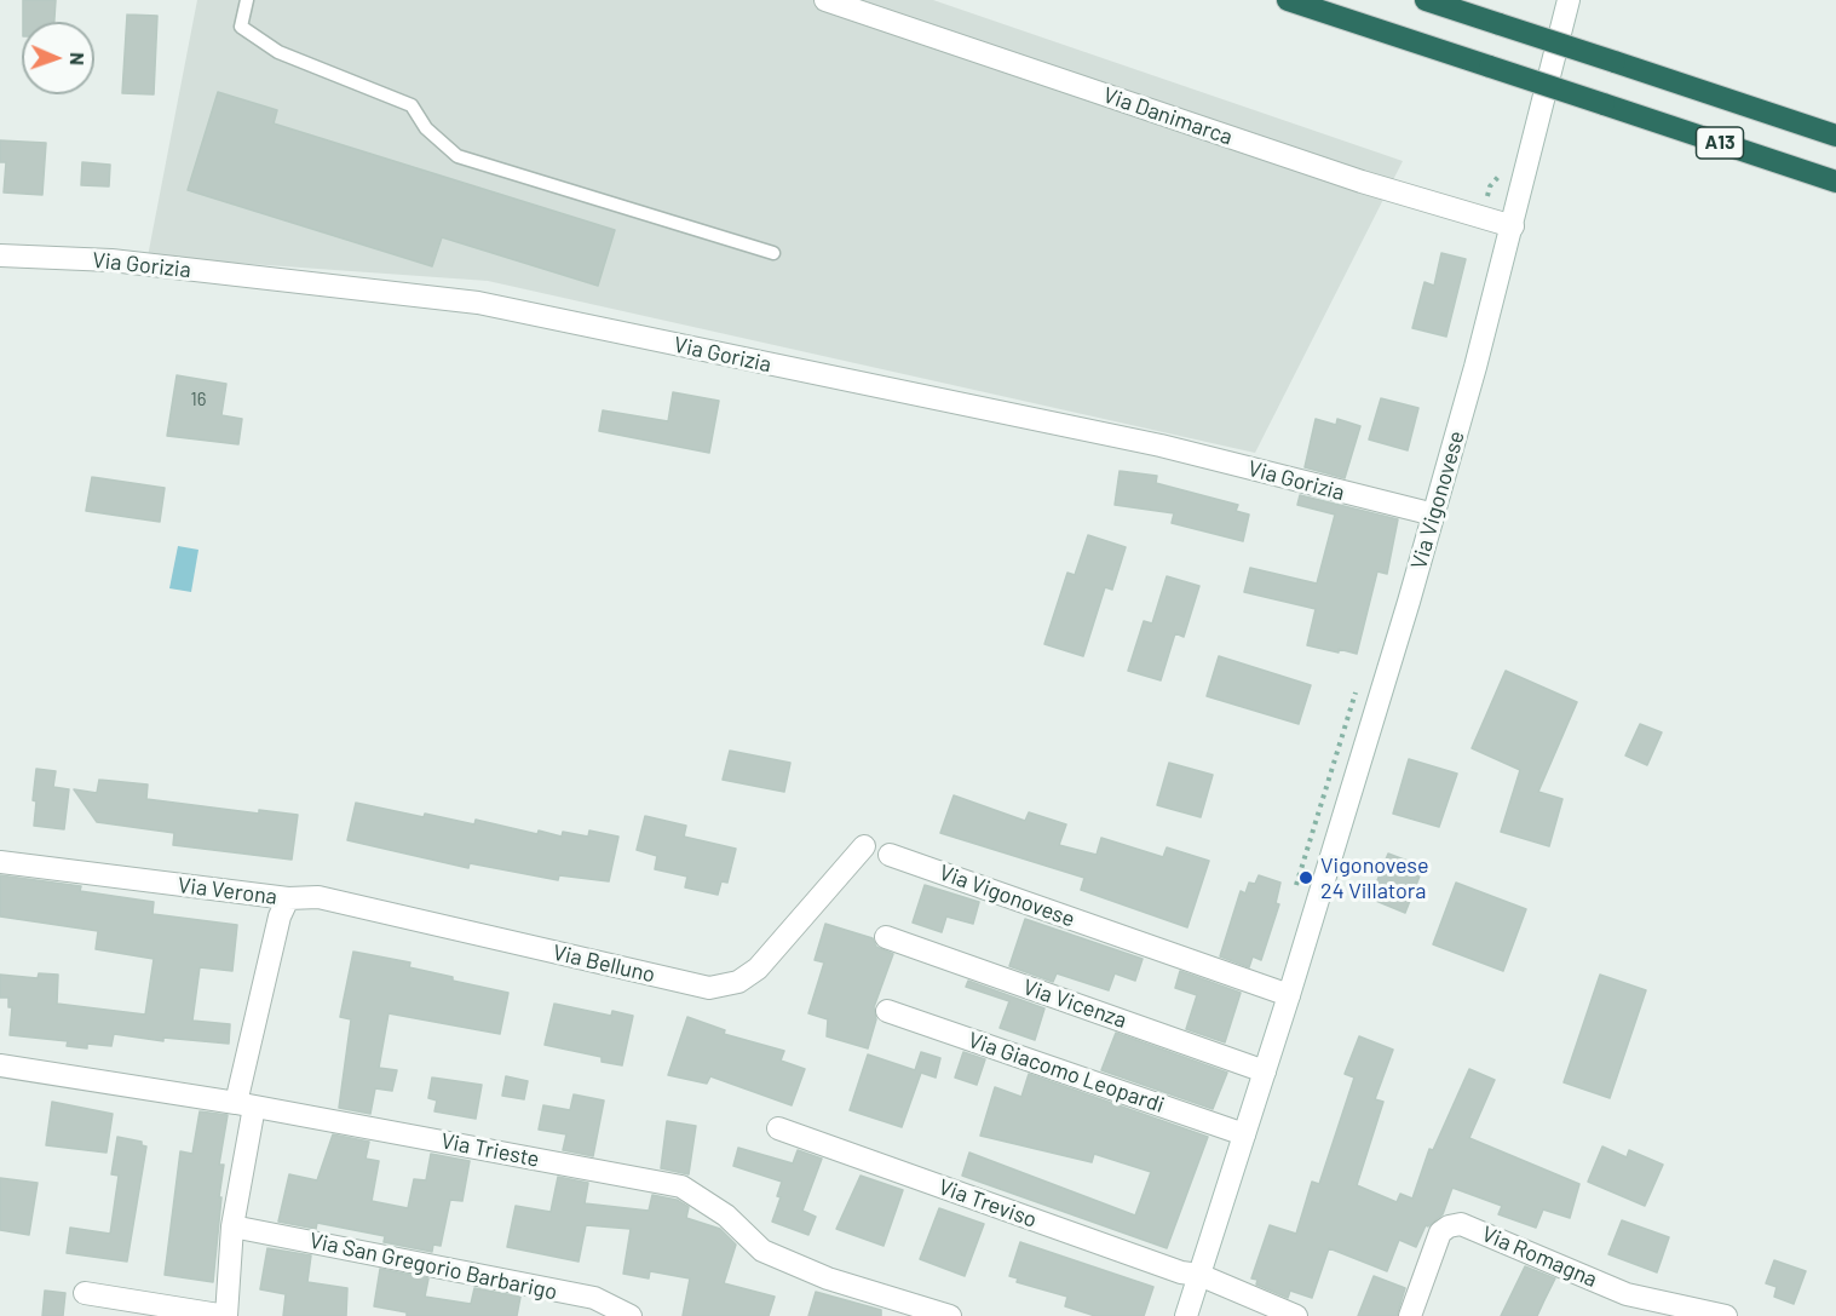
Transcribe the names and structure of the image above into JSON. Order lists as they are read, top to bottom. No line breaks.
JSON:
{"streets":{"highway":["A13"],"street":["Via Danimarca","Via Gorizia","Via Vigonovese","Via Verona","Via Belluno","Via Vicenza","Via Giacomo Leopardi","Via Trieste","Via Treviso","Via Romagna","Via San Gregorio Barbarigo"]},"crossings":[["Via Danimarca","Via Vigonovese"],["Via Gorizia","Via Vigonovese"],["Via Vigonovese","Via Vicenza"],["Via Vigonovese","Via Giacomo Leopardi"],["Via Vigonovese","Via Treviso"],["Via Verona","Via Belluno"],["Via Verona","Via Trieste"],["Via Verona","Via San Gregorio Barbarigo"]],"places":["Vigonovese 24 Villatora"],"house_numbers":["16"],"north":"right"}
